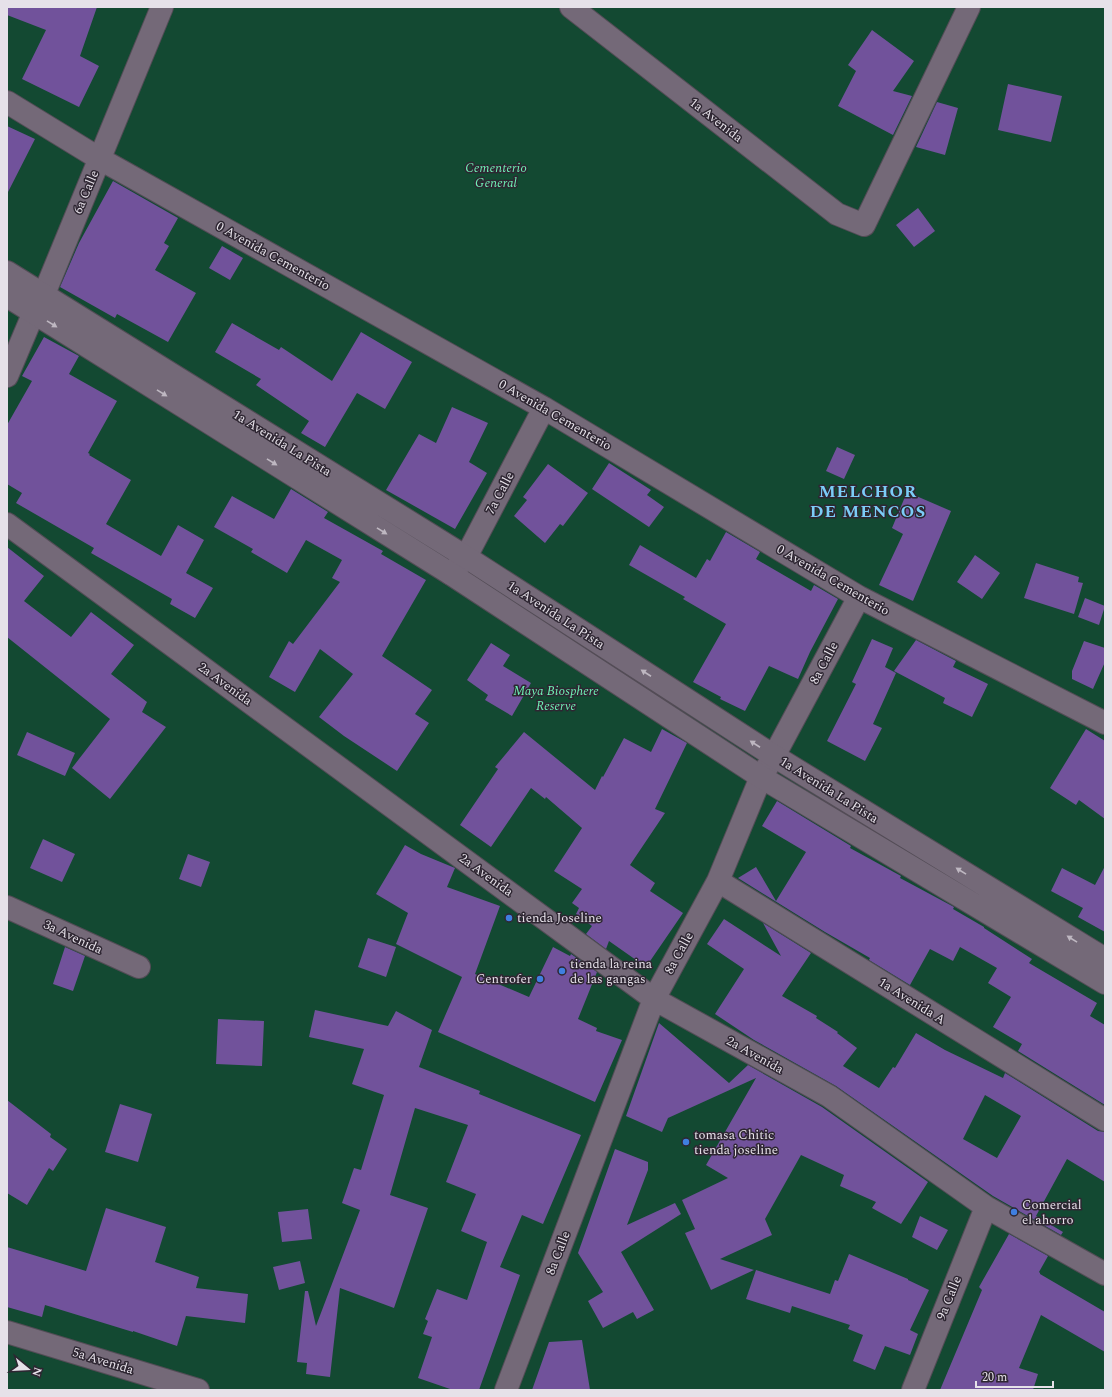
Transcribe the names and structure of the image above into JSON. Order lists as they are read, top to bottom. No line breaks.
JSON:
{"streets":{"street":["1a Avenida","6a Calle","0 Avenida Cementerio","1a Avenida La Pista","7a Calle","8a Calle","2a Avenida","3a Avenida","1a Avenida A","9a Calle","5a Avenida"]},"crossings":[["6a Calle","0 Avenida Cementerio"],["6a Calle","1a Avenida La Pista"],["0 Avenida Cementerio","7a Calle"],["0 Avenida Cementerio","8a Calle"],["1a Avenida La Pista","7a Calle"],["1a Avenida La Pista","8a Calle"],["8a Calle","2a Avenida"],["8a Calle","1a Avenida A"],["2a Avenida","9a Calle"]],"districts":["MELCHOR DE MENCOS"],"parks":["Cementerio General","Maya Biosphere Reserve"],"places":["tienda Joseline","tienda la reina de las gangas","Centrofer","tomasa Chitic tienda joseline","Comercial el ahorro"],"scale_bar":"20 m","north":"right"}
